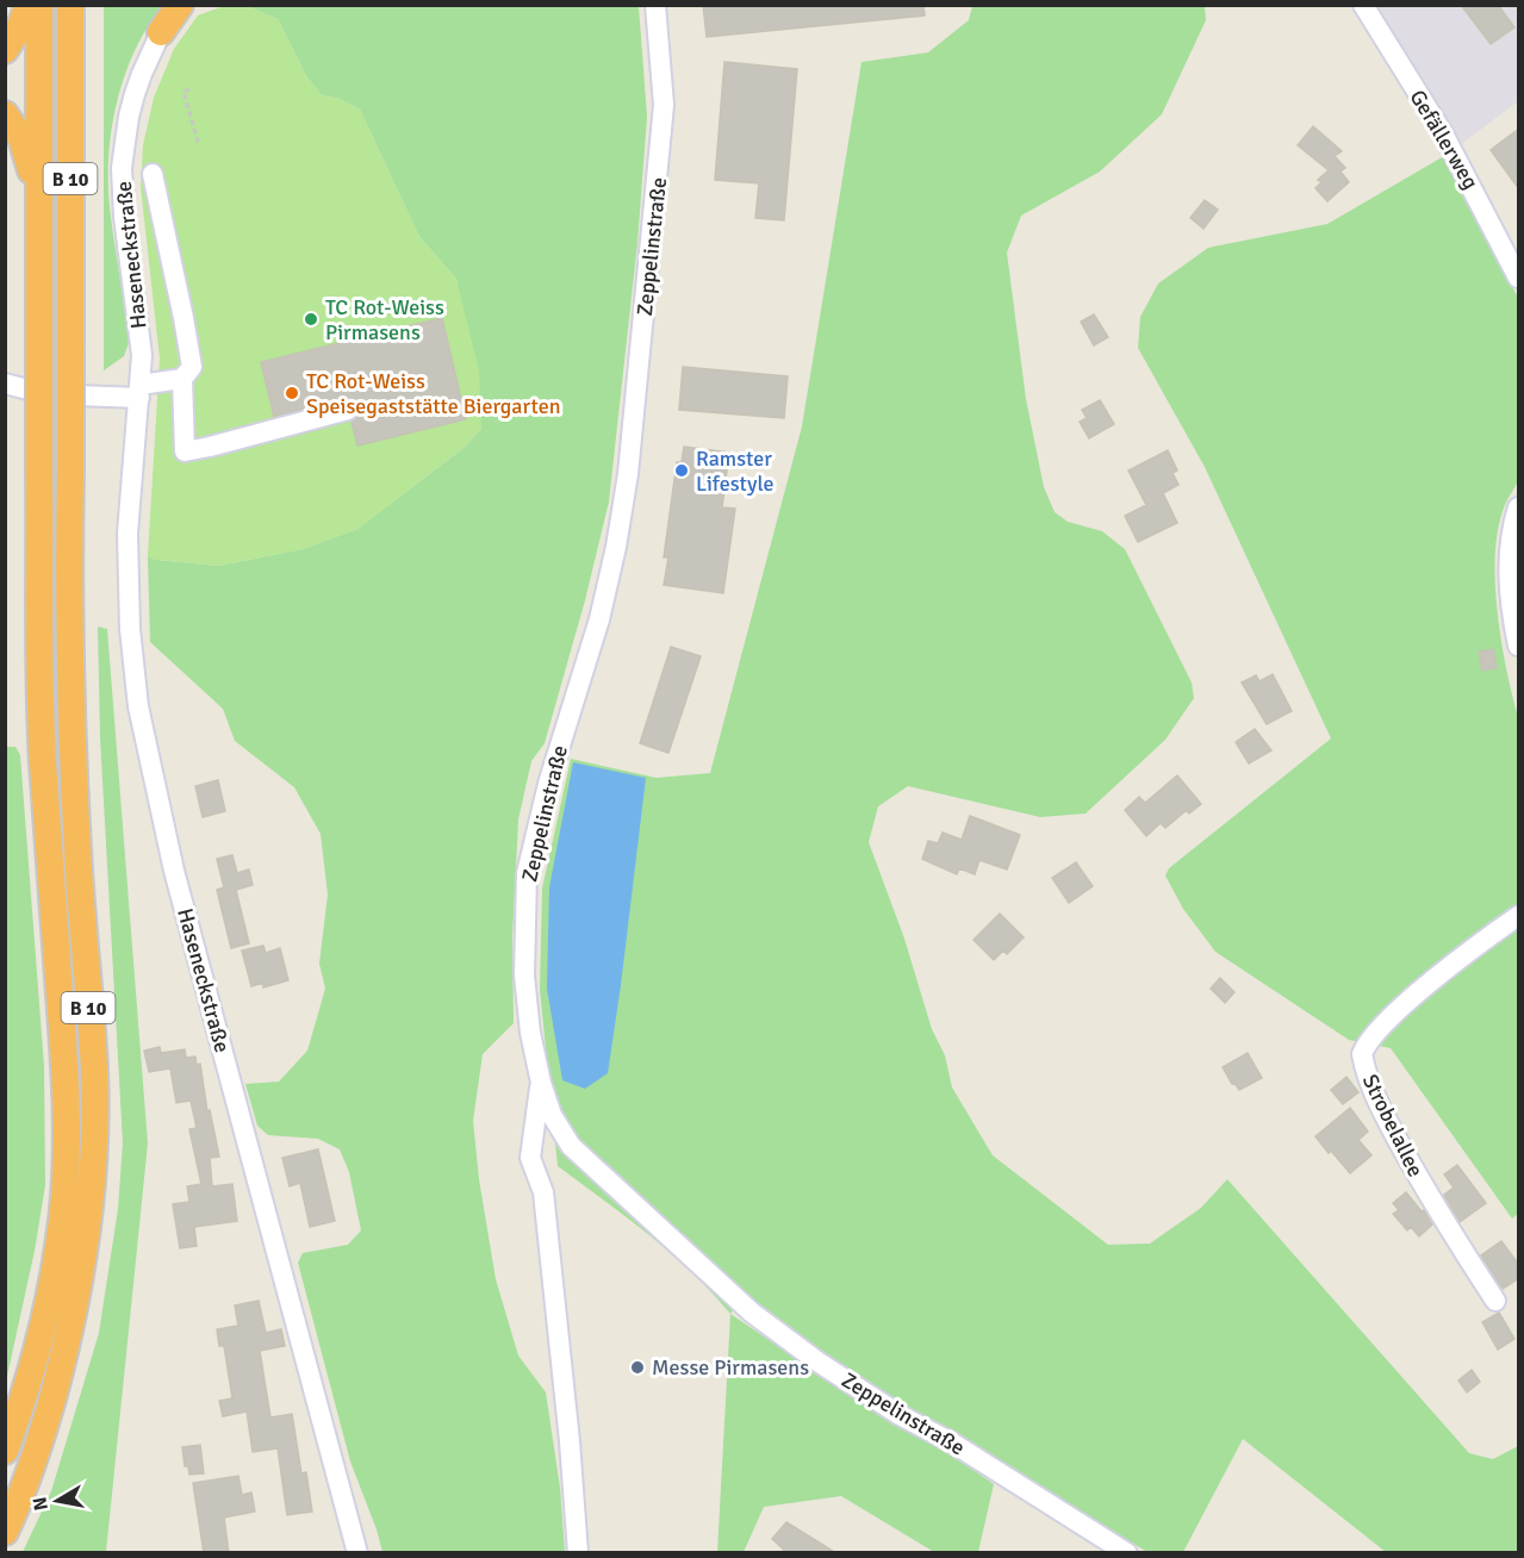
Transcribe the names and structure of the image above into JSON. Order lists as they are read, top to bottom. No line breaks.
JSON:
{"streets":{"highway":["B 10"],"street":["Gefällerweg","Zeppelinstraße","Haseneckstraße","Strobelallee"]},"places":["TC Rot-Weiss Pirmasens","TC Rot-Weiss Speisegaststätte Biergarten","Ramster Lifestyle","Messe Pirmasens"],"north":"left"}
